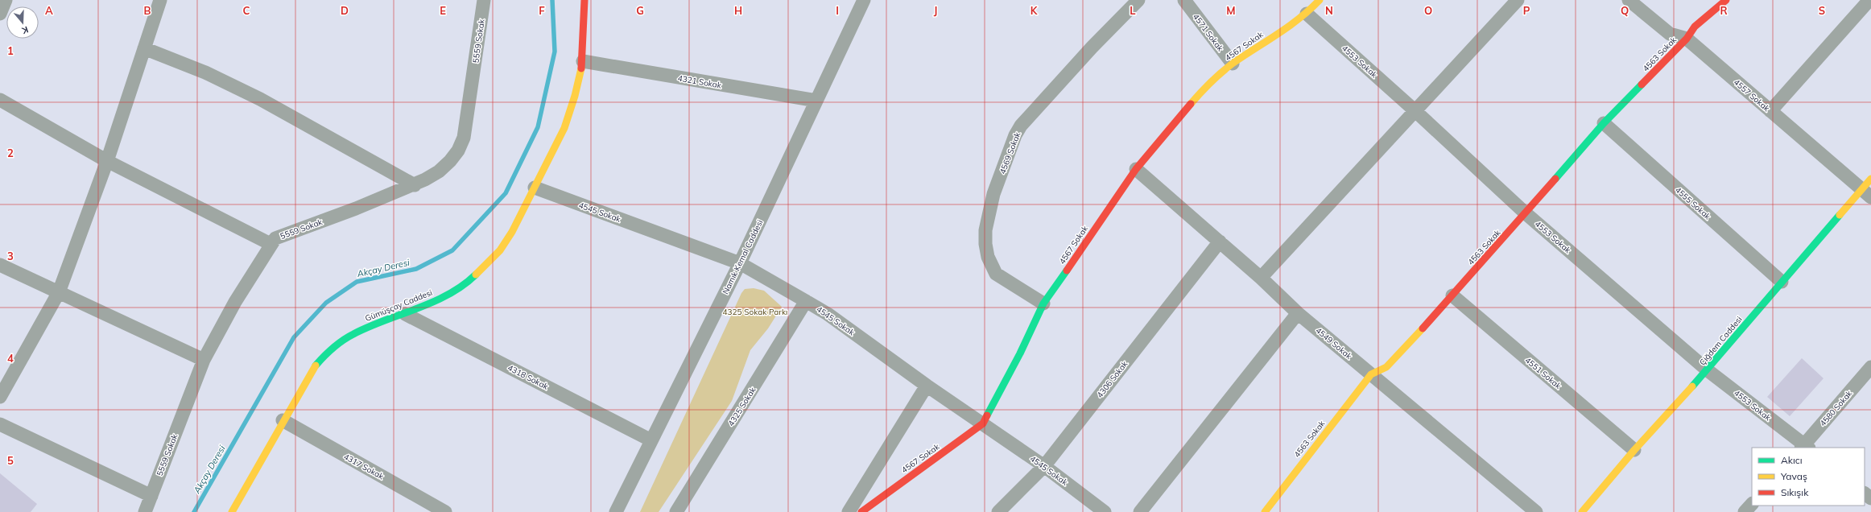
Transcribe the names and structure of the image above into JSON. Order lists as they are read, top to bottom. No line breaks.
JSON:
{"streets":{"street":["4571 Sokak","5559 Sokak","4567 Sokak","4563 Sokak","4553 Sokak","4321 Sokak","4557 Sokak","4569 Sokak","4555 Sokak","4545 Sokak","Namık Kemal Caddesi","Gümüşçay Caddesi","Çiğdem Caddesi","4549 Sokak","4551 Sokak","4318 Sokak","4306 Sokak","4325 Sokak","4580 Sokak","4317 Sokak"]},"crossings":[["4571 Sokak","4567 Sokak"],["4567 Sokak","4553 Sokak"],["4567 Sokak","4569 Sokak"],["4567 Sokak","4545 Sokak"],["4567 Sokak","4549 Sokak"],["4563 Sokak","4553 Sokak"],["4563 Sokak","4557 Sokak"],["4563 Sokak","4555 Sokak"],["4563 Sokak","4549 Sokak"],["4563 Sokak","4551 Sokak"],["4553 Sokak","Çiğdem Caddesi"],["4553 Sokak","4580 Sokak"],["4321 Sokak","Namık Kemal Caddesi"],["4321 Sokak","Gümüşçay Caddesi"],["4557 Sokak","Çiğdem Caddesi"],["4555 Sokak","Çiğdem Caddesi"],["4545 Sokak","Namık Kemal Caddesi"],["4545 Sokak","Gümüşçay Caddesi"],["4545 Sokak","4306 Sokak"],["4545 Sokak","4325 Sokak"],["Namık Kemal Caddesi","4318 Sokak"],["Gümüşçay Caddesi","4318 Sokak"],["Gümüşçay Caddesi","4317 Sokak"],["Çiğdem Caddesi","4551 Sokak"],["4549 Sokak","4306 Sokak"]],"water":["Akçay Deresi"],"parks":["4325 Sokak Parkı"],"legend":["Akıcı","Yavaş","Sıkışık"],"north":"bottom","grid":{"columns":["A","B","C","D","E","F","G","H","I","J","K","L","M","N","O","P","Q","R","S"],"rows":["1","2","3","4","5"]}}
